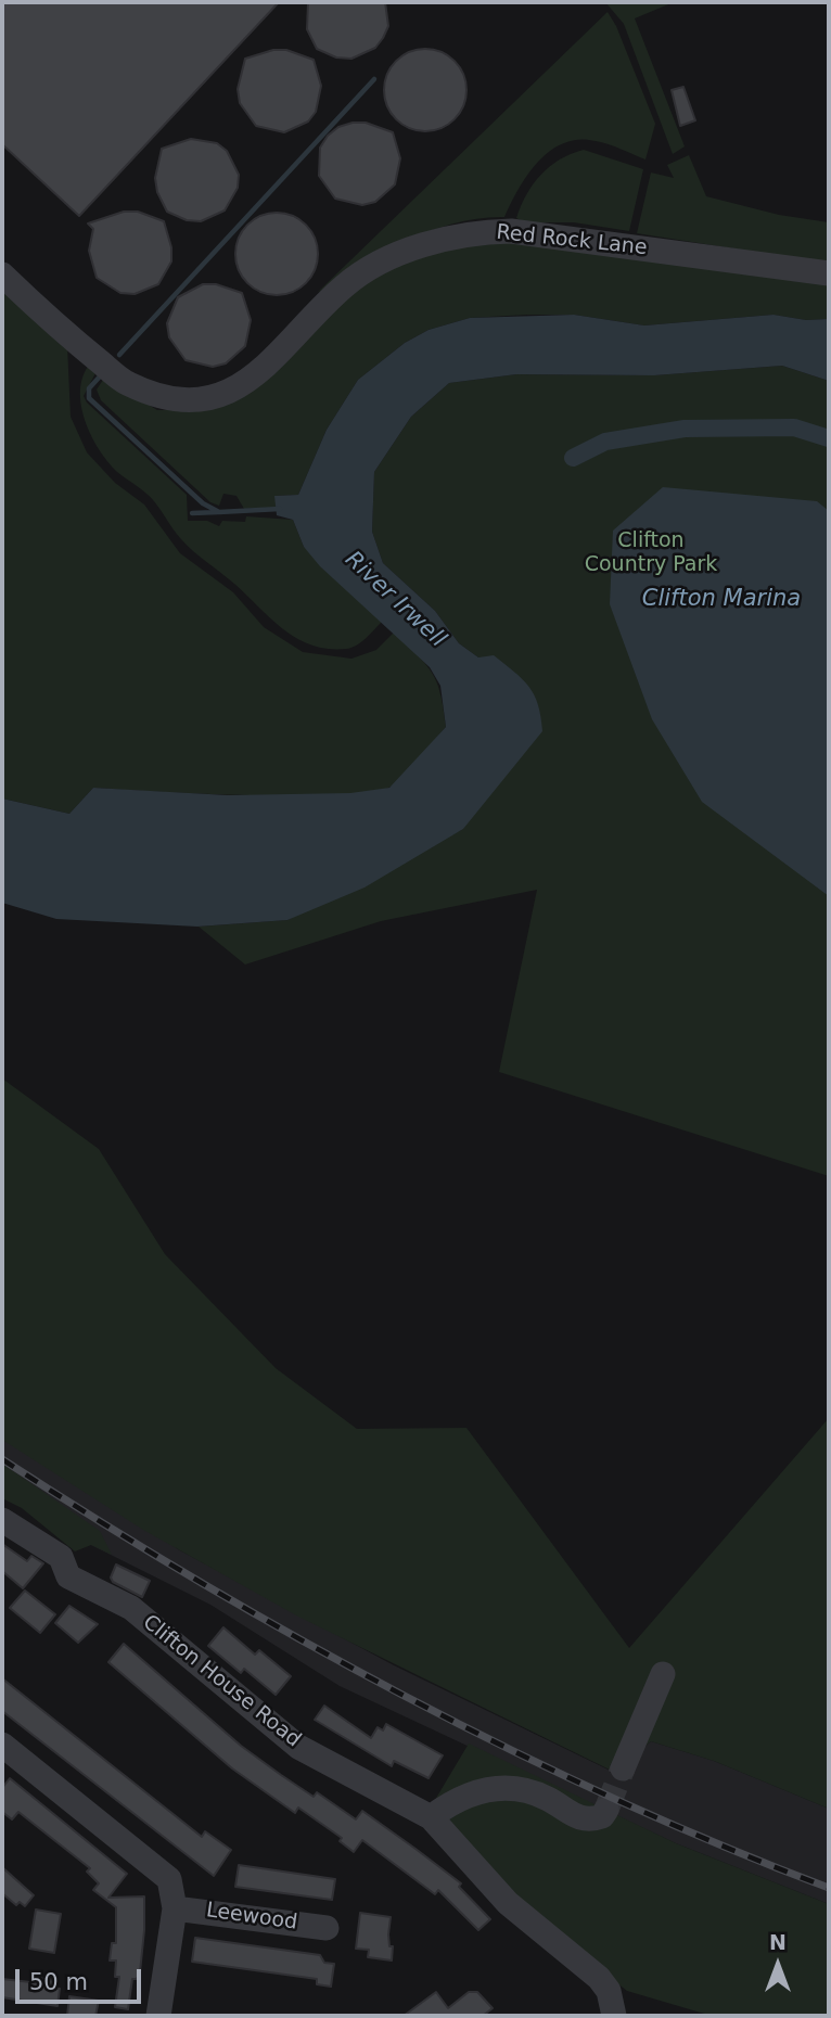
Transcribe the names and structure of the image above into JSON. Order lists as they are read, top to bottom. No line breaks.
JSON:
{"streets":{"street":["Red Rock Lane","Clifton House Road","Leewood"]},"water":["River Irwell","Clifton Marina"],"parks":["Clifton Country Park"],"scale_bar":"50 m","north":"top"}
